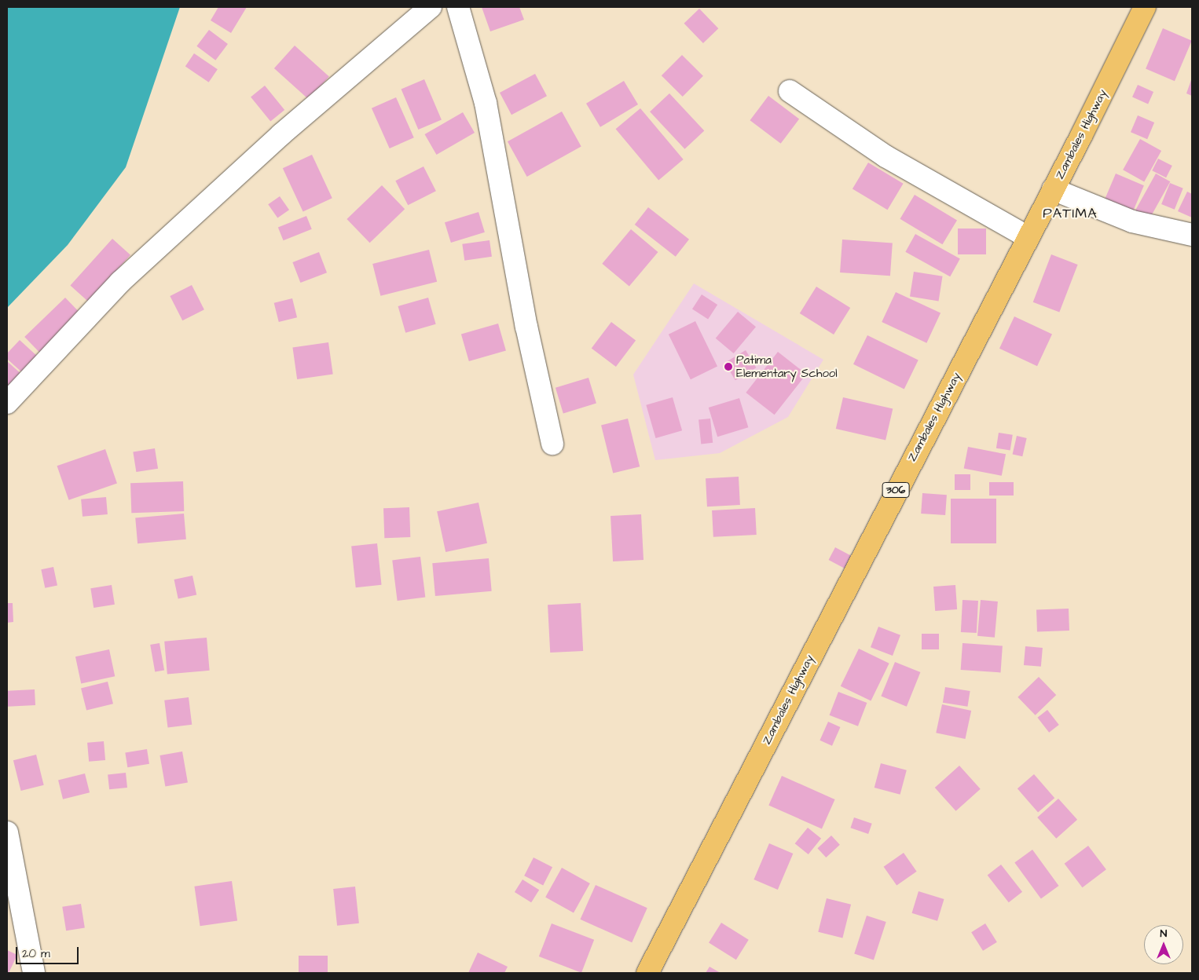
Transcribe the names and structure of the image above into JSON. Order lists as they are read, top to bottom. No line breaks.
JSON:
{"streets":{"main road":["Zambales Highway","306"]},"districts":["PATIMA"],"places":["Patima Elementary School"],"scale_bar":"20 m","north":"top"}
